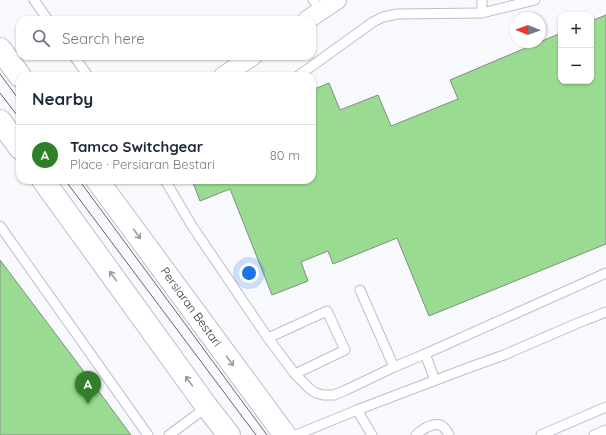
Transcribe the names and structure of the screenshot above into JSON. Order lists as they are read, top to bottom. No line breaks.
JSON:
{"streets":{"main road":["Persiaran Bestari"]},"north":"left","page":{"map_buttons":["+","−"],"search":"Search here","heading":"Nearby","list":[{"mark":"A","name":"Tamco Switchgear","note":"Place · Persiaran Bestari","value":"80 m"}],"pins":"A"}}
